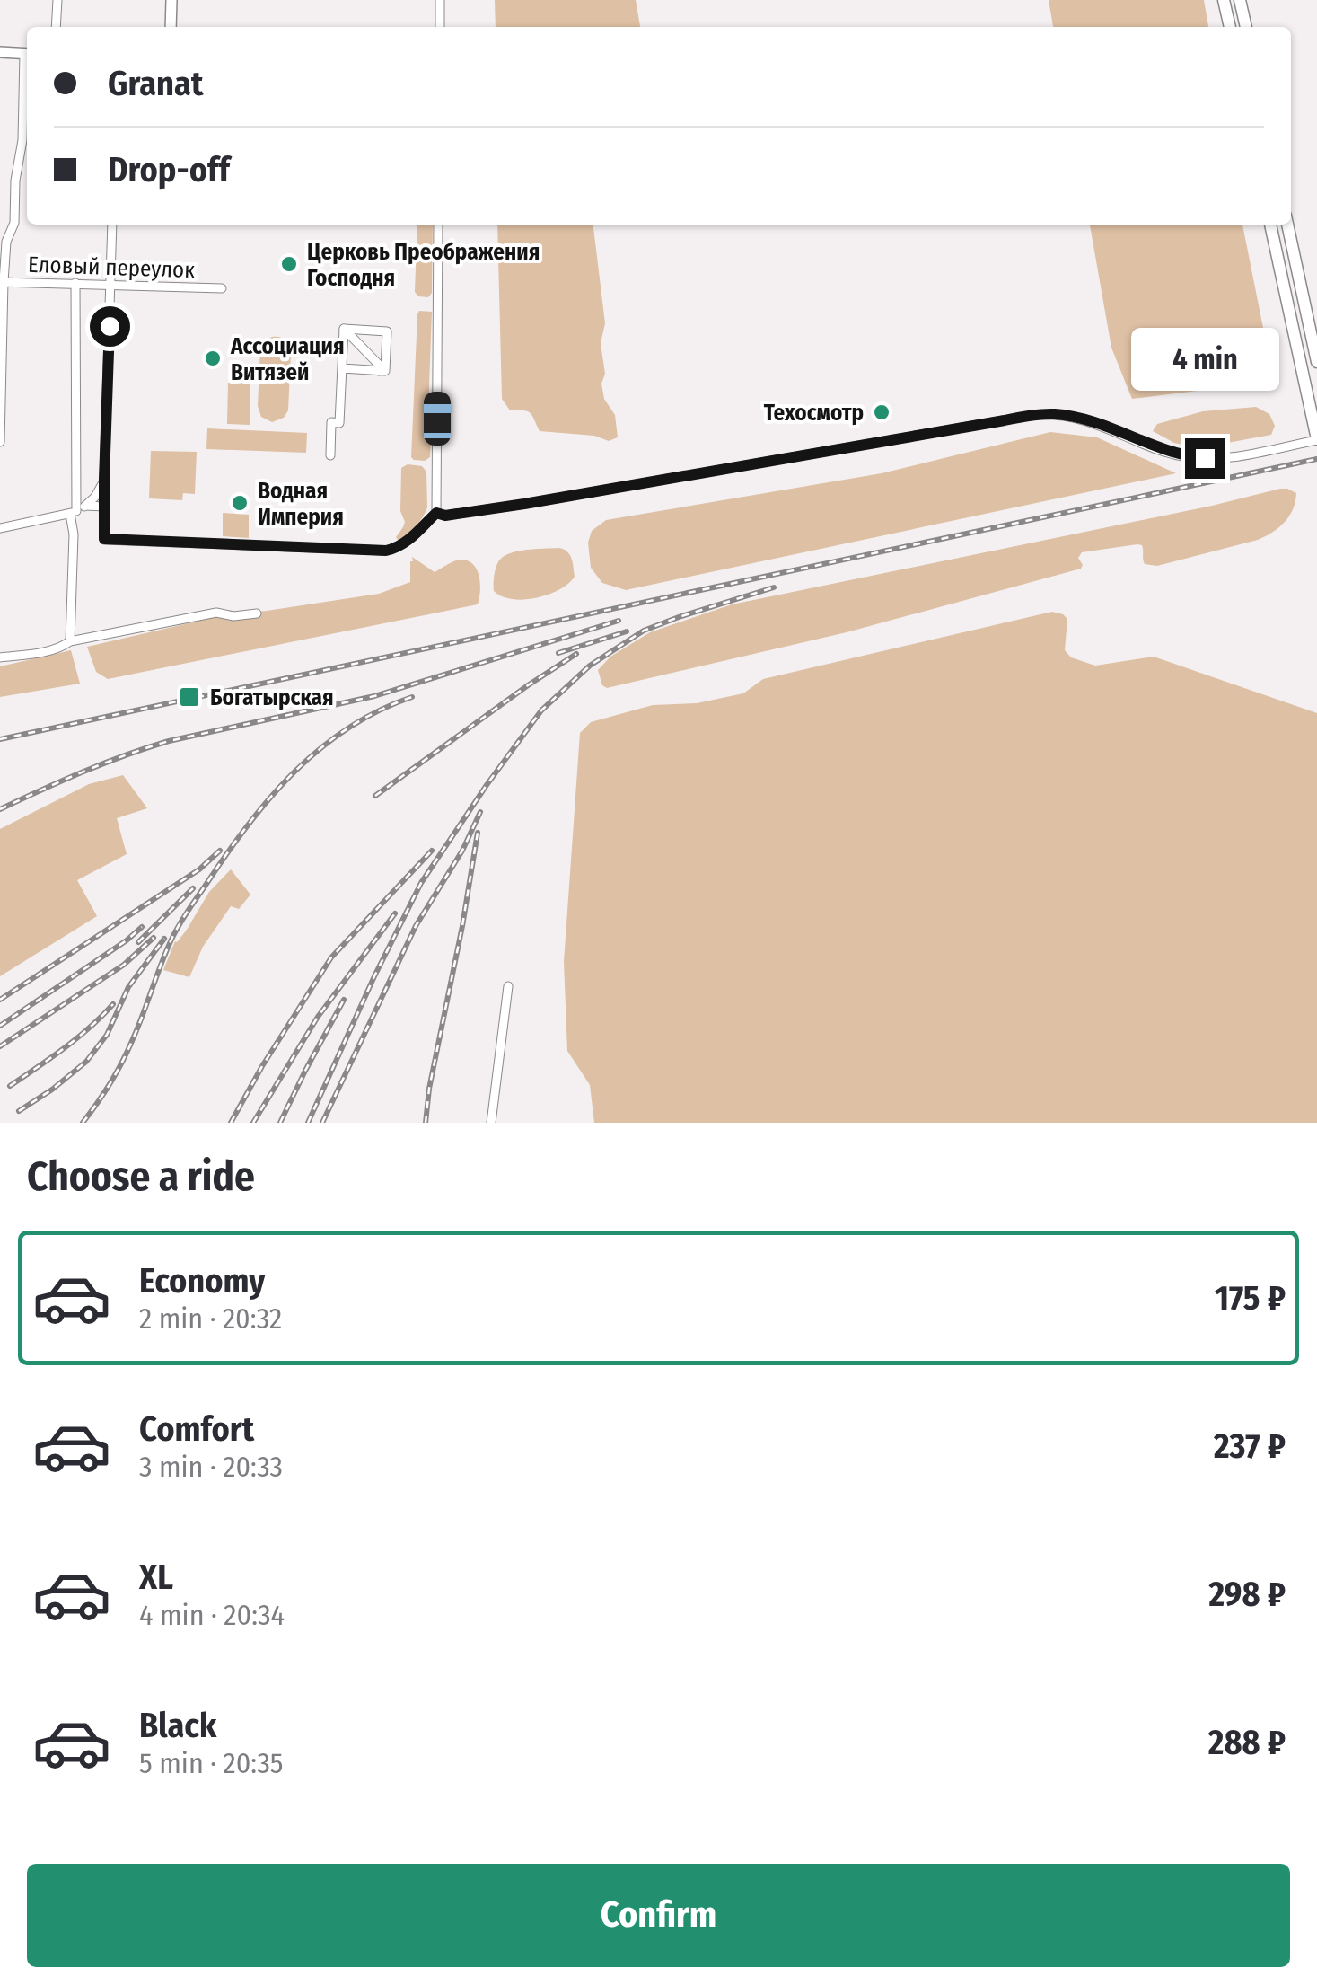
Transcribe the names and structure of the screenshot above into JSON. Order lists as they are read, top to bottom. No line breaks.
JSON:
{"streets":{"street":["Еловый переулок"]},"places":{"other":["Церковь Преображения Господня","Ассоциация Витязей","Техосмотр","Водная Империя"],"transit":["Богатырская"]},"page":{"banner":["Granat","Drop-off"],"bubble":"4 min","heading":"Choose a ride","list":[{"name":"Economy","note":"2 min · 20:32","value":"175 ₽"},{"name":"Comfort","note":"3 min · 20:33","value":"237 ₽"},{"name":"XL","note":"4 min · 20:34","value":"298 ₽"},{"name":"Black","note":"5 min · 20:35","value":"288 ₽"}],"buttons":"Confirm"}}
